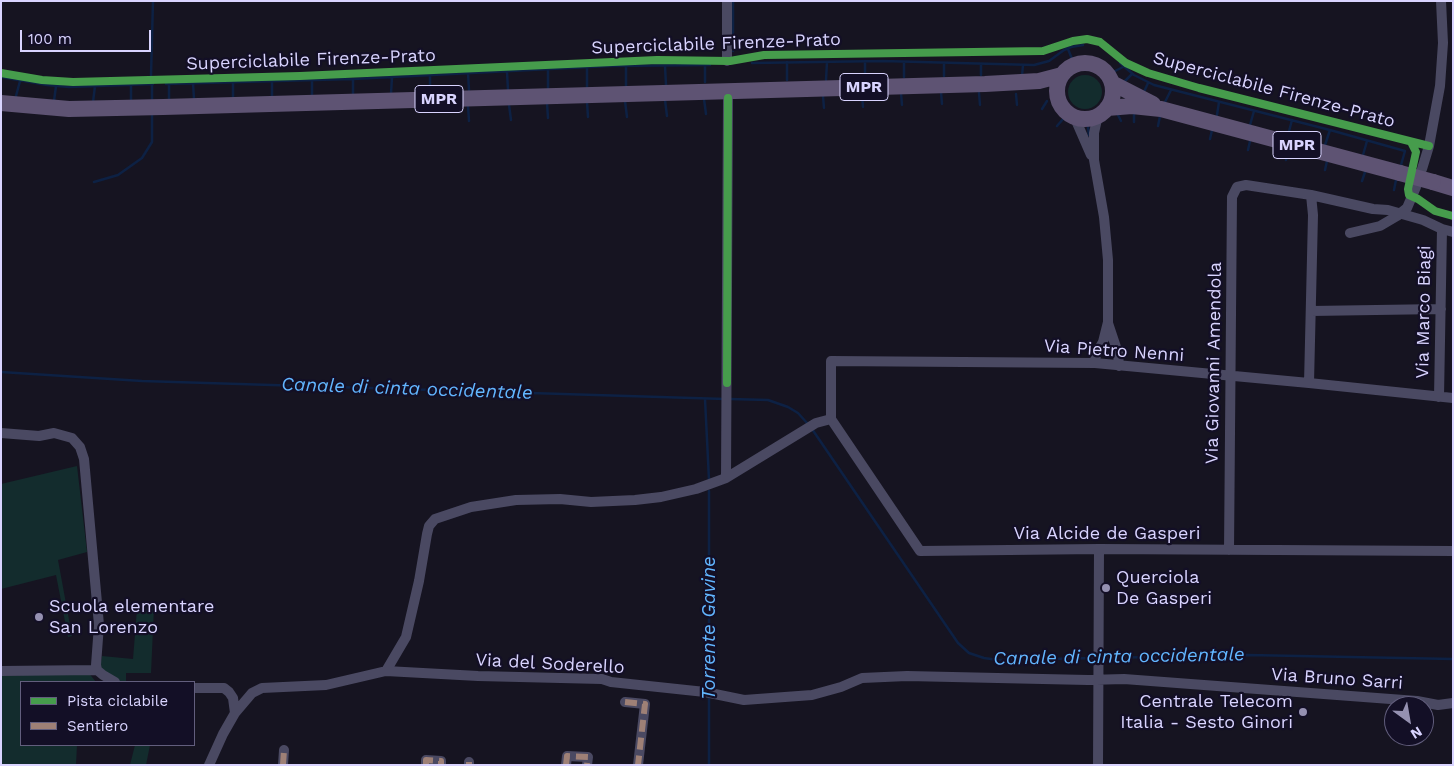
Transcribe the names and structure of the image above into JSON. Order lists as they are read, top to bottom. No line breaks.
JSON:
{"streets":{"main road":["MPR"],"street":["Via Marco Biagi","Via Pietro Nenni","Via Giovanni Amendola","Via Alcide de Gasperi","Via del Soderello","Via Bruno Sarri"],"cycle path":["Superciclabile Firenze-Prato"]},"crossings":[["Via Marco Biagi","Via Pietro Nenni"],["Via Pietro Nenni","Via Giovanni Amendola"],["Via Pietro Nenni","Via Alcide de Gasperi"],["Via Giovanni Amendola","Via Alcide de Gasperi"],["Via del Soderello","Via Bruno Sarri"]],"water":["Canale di cinta occidentale","Torrente Gavine"],"places":["Querciola De Gasperi","Scuola elementare San Lorenzo","Centrale Telecom Italia - Sesto Ginori"],"legend":["Pista ciclabile","Sentiero"],"scale_bar":"100 m","north":"bottom right"}
